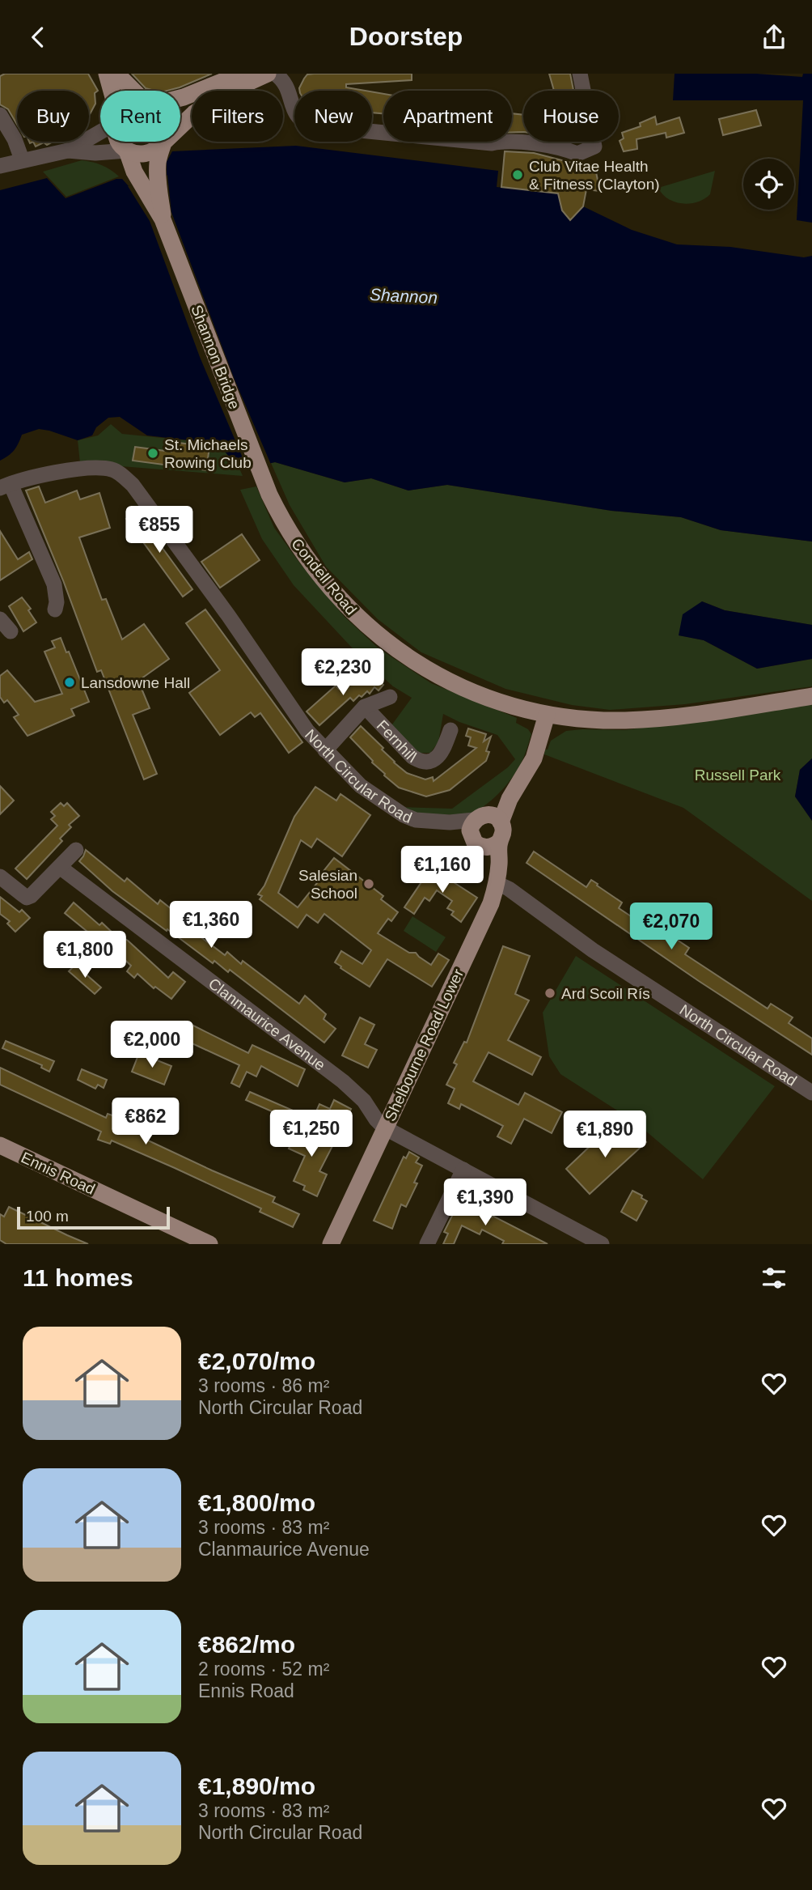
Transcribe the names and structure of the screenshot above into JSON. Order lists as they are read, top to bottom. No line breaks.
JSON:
{"streets":{"main road":["Shannon Bridge","Condell Road","Shelbourne Road Lower","Ennis Road"],"street":["Fernhill","North Circular Road","Clanmaurice Avenue"]},"crossings":[["Shannon Bridge","Condell Road"],["Fernhill","North Circular Road"],["North Circular Road","Shelbourne Road Lower"],["Clanmaurice Avenue","Shelbourne Road Lower"]],"water":["Shannon"],"parks":["Russell Park"],"places":["Club Vitae Health & Fitness (Clayton)","St. Michaels Rowing Club","Lansdowne Hall","Salesian School","Ard Scoil Rís"],"scale_bar":"100 m","page":{"header":"Doorstep","chip":["Buy","Rent","Filters","New","Apartment","House"],"price":["€855","€2,230","€1,160","€1,360","€2,070","€1,800","€2,000","€862","€1,250","€1,890","€1,390"],"scale":"100 m","heading":"11 homes","list":[{"name":"€2,070/mo","note":"3 rooms · 86 m² · North Circular Road"},{"name":"€1,800/mo","note":"3 rooms · 83 m² · Clanmaurice Avenue"},{"name":"€862/mo","note":"2 rooms · 52 m² · Ennis Road"},{"name":"€1,890/mo","note":"3 rooms · 83 m² · North Circular Road"}]}}
